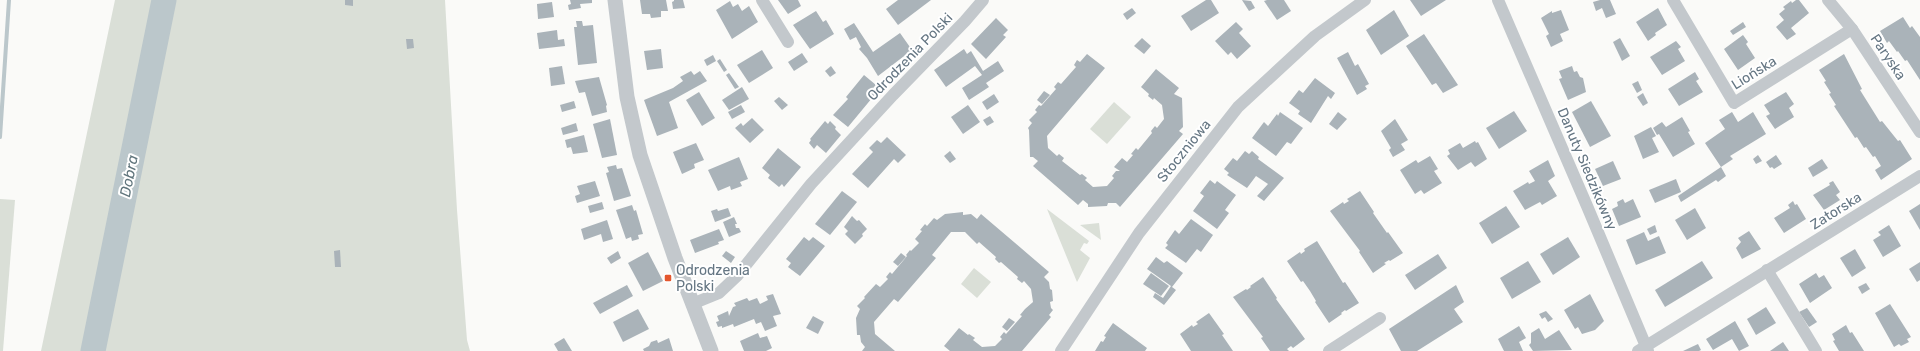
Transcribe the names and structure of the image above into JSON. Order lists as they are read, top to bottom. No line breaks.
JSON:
{"streets":{"street":["Odrodzenia Polski","Paryska","Liońska","Stoczniowa","Danuty Siedzikówny","Zatorska"]},"crossings":[["Paryska","Liońska"],["Danuty Siedzikówny","Zatorska"]],"water":["Dobra"],"places":{"transit":["Odrodzenia Polski"]}}
